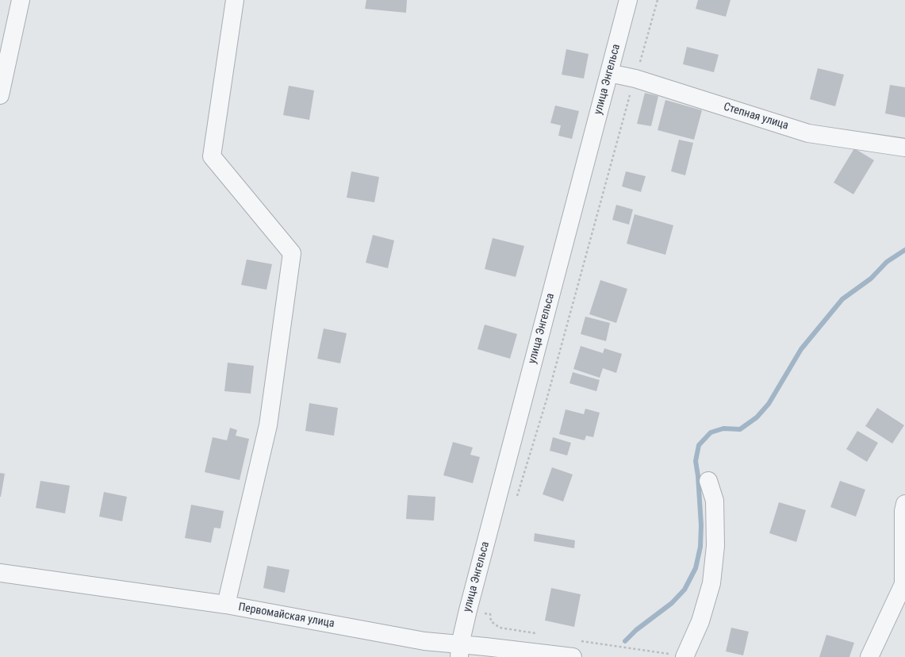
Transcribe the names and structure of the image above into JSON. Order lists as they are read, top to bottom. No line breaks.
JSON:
{"streets":{"street":["улица Энгельса","Степная улица","Первомайская улица"]},"crossings":[["улица Энгельса","Степная улица"],["улица Энгельса","Первомайская улица"]]}
